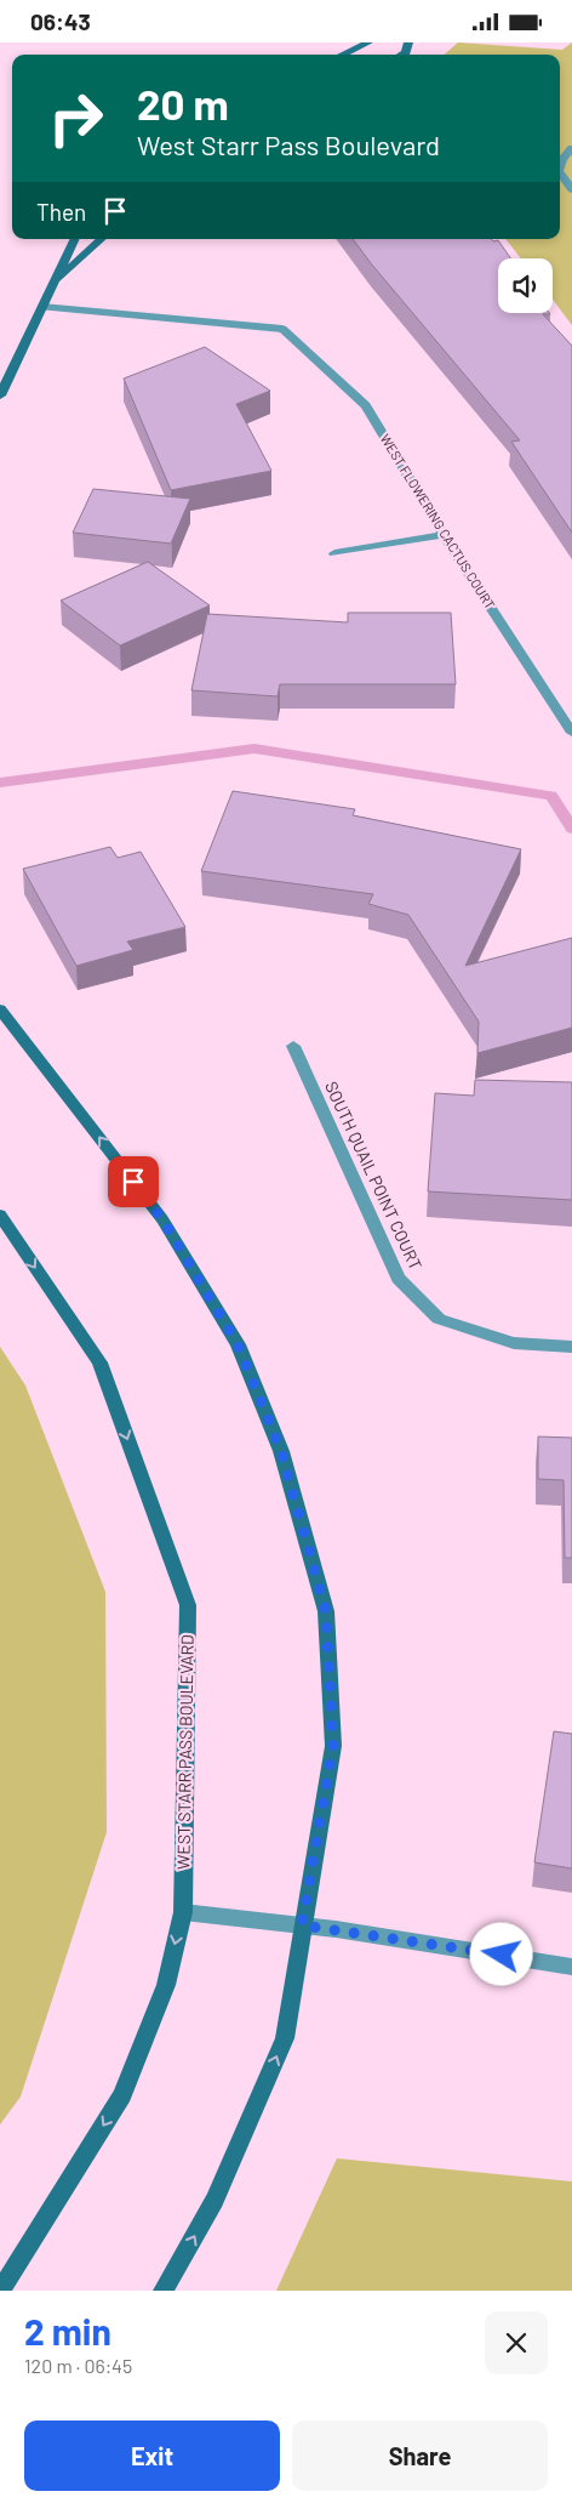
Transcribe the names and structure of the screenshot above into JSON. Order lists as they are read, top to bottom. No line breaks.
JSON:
{"streets":{"street":["WEST FLOWERING CACTUS COURT","SOUTH QUAIL POINT COURT","WEST STARR PASS BOULEVARD"]},"page":{"status":"06:43","turn":["20 m","West Starr Pass Boulevard"],"then":"Then","heading":["2 min","120 m · 06:45"],"buttons":["Exit","Share"]}}
